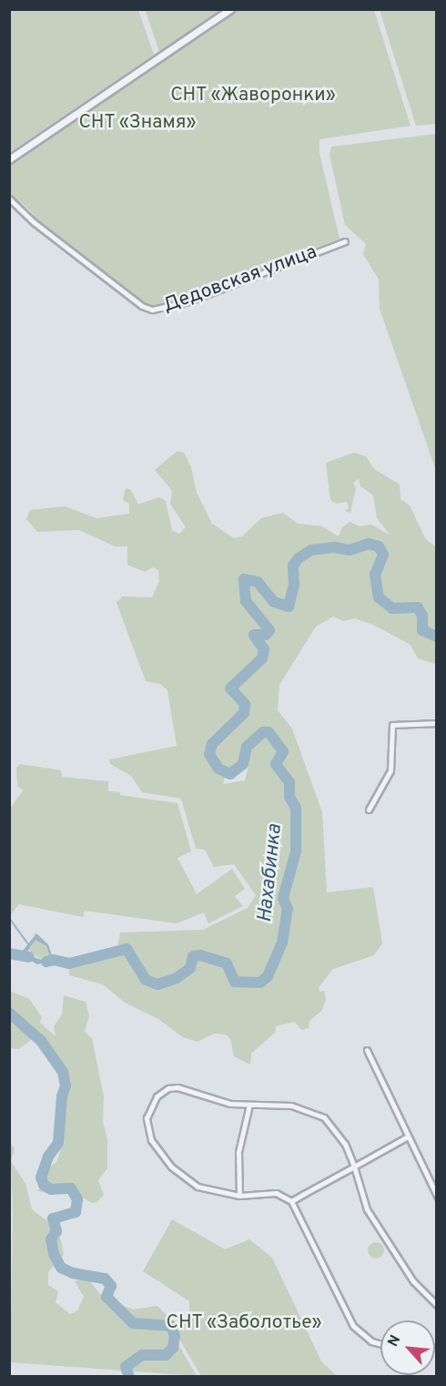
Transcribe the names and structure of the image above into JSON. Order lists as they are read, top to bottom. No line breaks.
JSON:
{"streets":{"street":["Дедовская улица"]},"water":["Нахабинка"],"parks":["СНТ «Жаворонки»","СНТ «Знамя»","СНТ «Заболотье»"],"north":"top left"}
